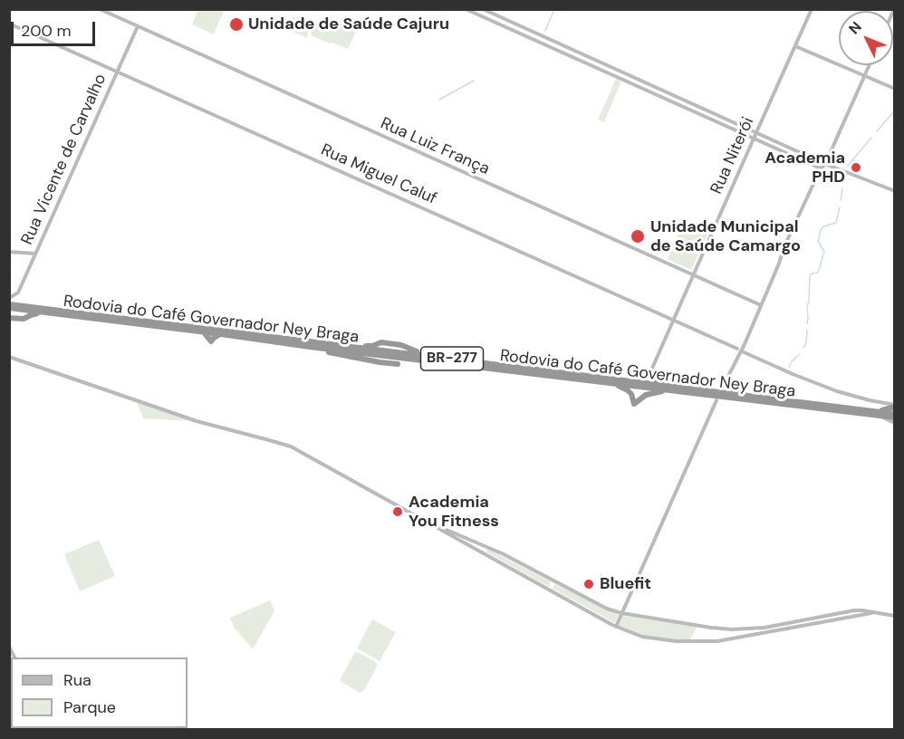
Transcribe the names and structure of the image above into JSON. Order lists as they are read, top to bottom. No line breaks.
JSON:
{"streets":{"highway":["Rodovia do Café Governador Ney Braga","BR-277"],"main road":["Rua Luiz França","Rua Niterói","Rua Vicente de Carvalho","Rua Miguel Caluf"]},"crossings":[["Rua Luiz França","Rua Niterói"],["Rua Luiz França","Rua Vicente de Carvalho"],["Rua Niterói","Rua Miguel Caluf"],["Rua Vicente de Carvalho","Rua Miguel Caluf"]],"places":["Unidade de Saúde Cajuru","Academia PHD","Unidade Municipal de Saúde Camargo","Academia You Fitness","Bluefit"],"legend":["Rua","Parque"],"scale_bar":"200 m","north":"top left"}
